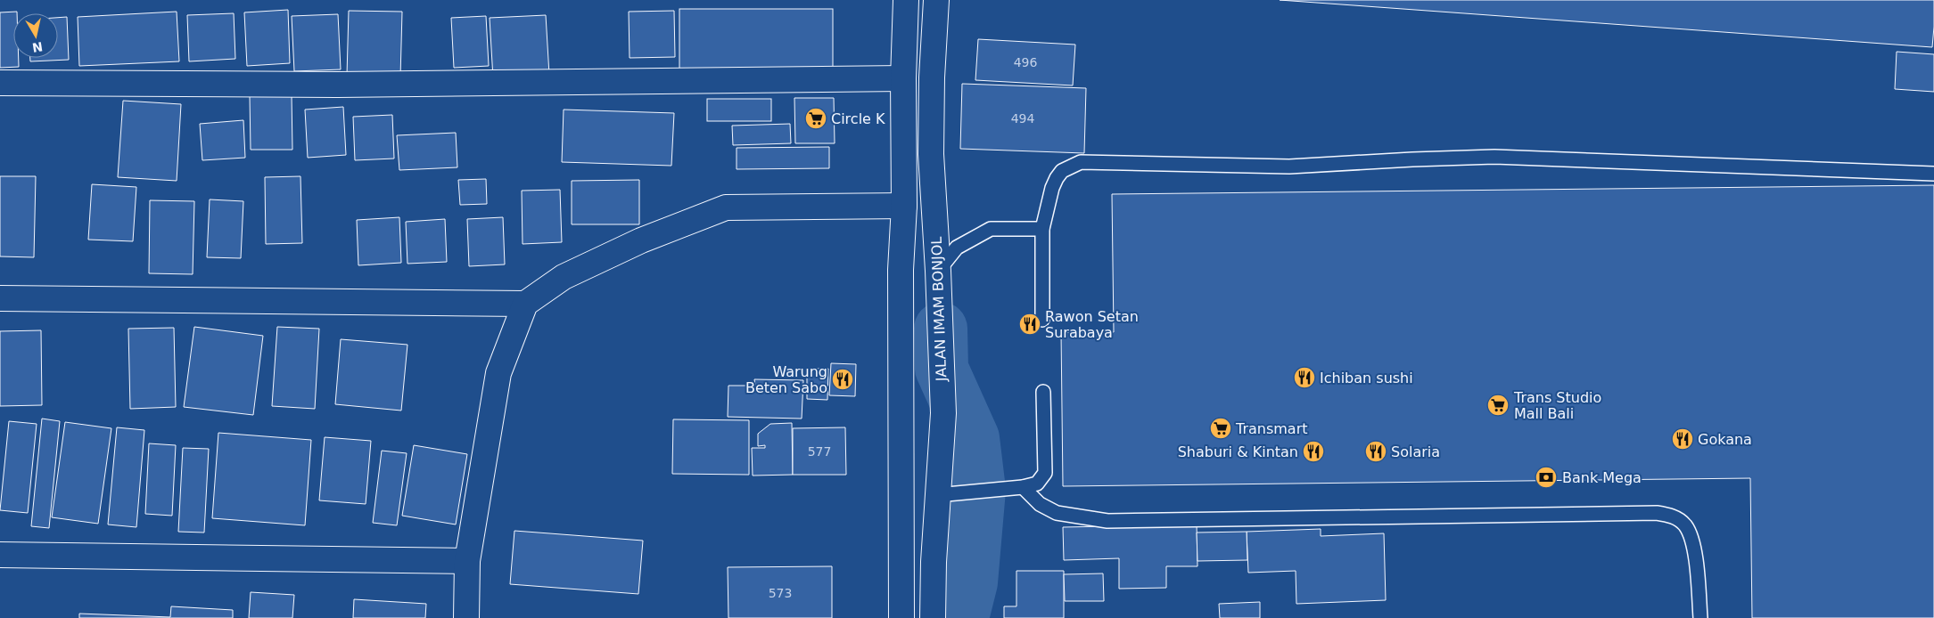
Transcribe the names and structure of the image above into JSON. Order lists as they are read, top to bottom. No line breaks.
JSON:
{"streets":{"main road":["JALAN IMAM BONJOL"]},"places":{"supermarket":["Circle K","Trans Studio Mall Bali","Transmart"],"restaurant":["Rawon Setan Surabaya","Ichiban sushi","Warung Beten Sabo","Gokana","Shaburi & Kintan","Solaria"],"bank":["Bank Mega"]},"house_numbers":["496","494","577","573"],"north":"bottom"}
